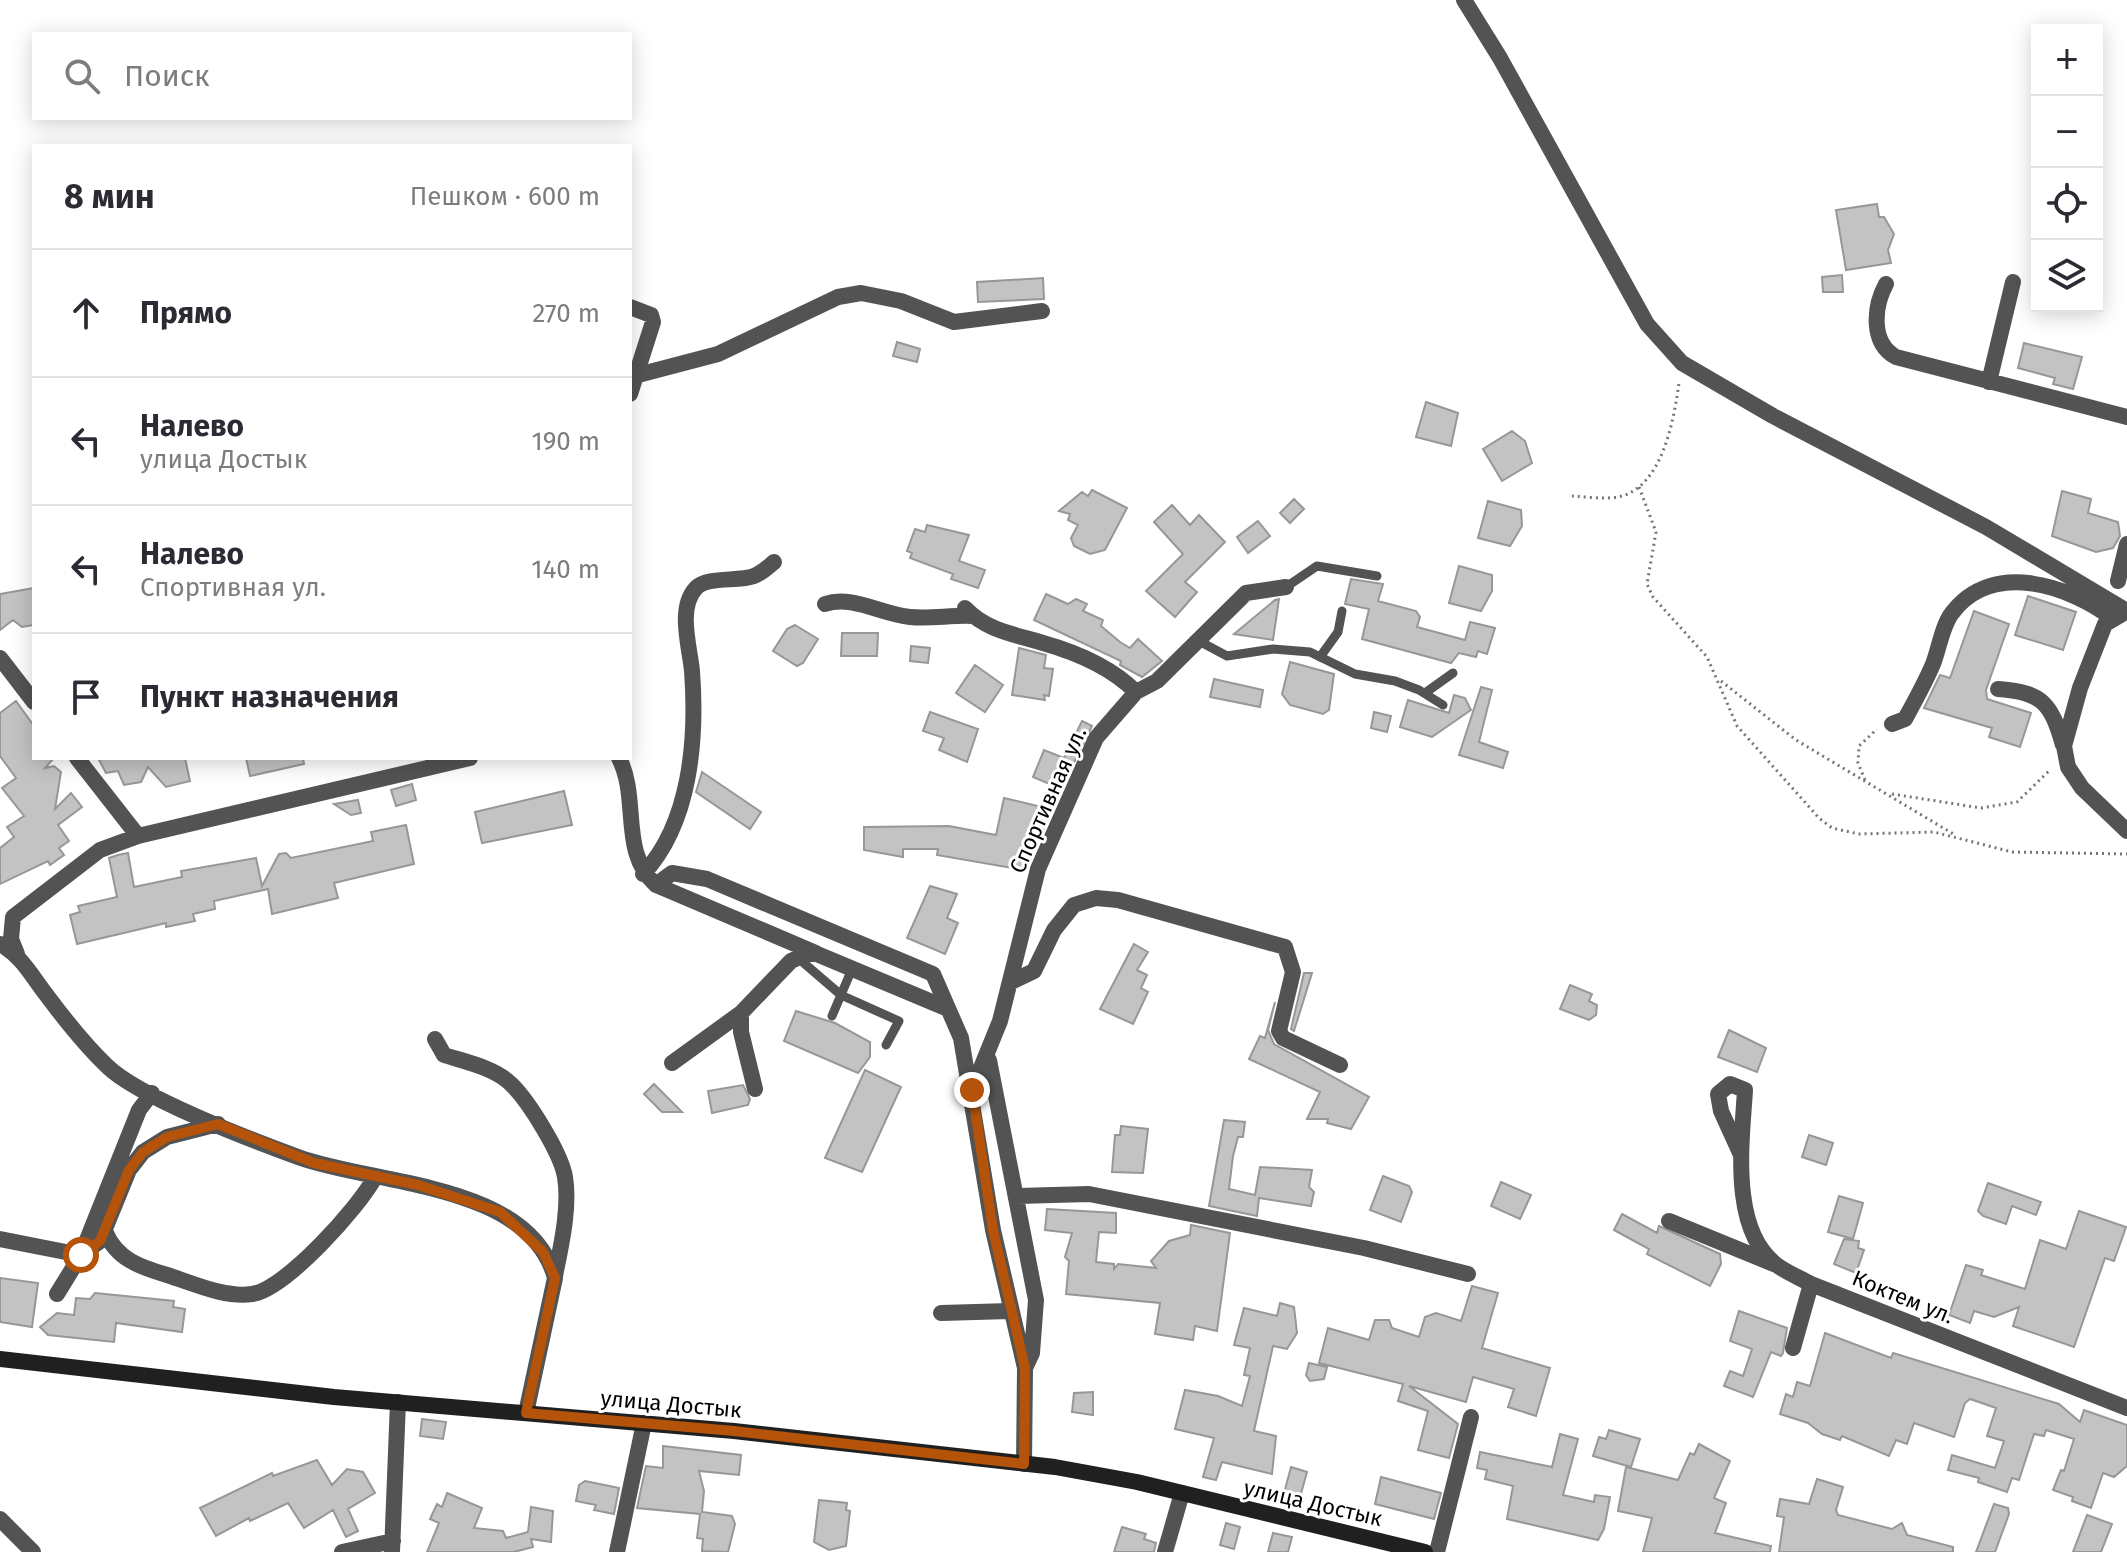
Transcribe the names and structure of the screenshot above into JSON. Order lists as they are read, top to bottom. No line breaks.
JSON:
{"streets":{"main road":["улица Достык"],"street":["Спортивная ул.","Коктем ул."]},"page":{"map_buttons":["+","−"],"search":"Поиск","heading":["8 мин","Пешком · 600 m"],"list":[["Прямо","270 m"],["Налево","улица Достык","190 m"],["Налево","Спортивная ул.","140 m"],"Пункт назначения"]}}
